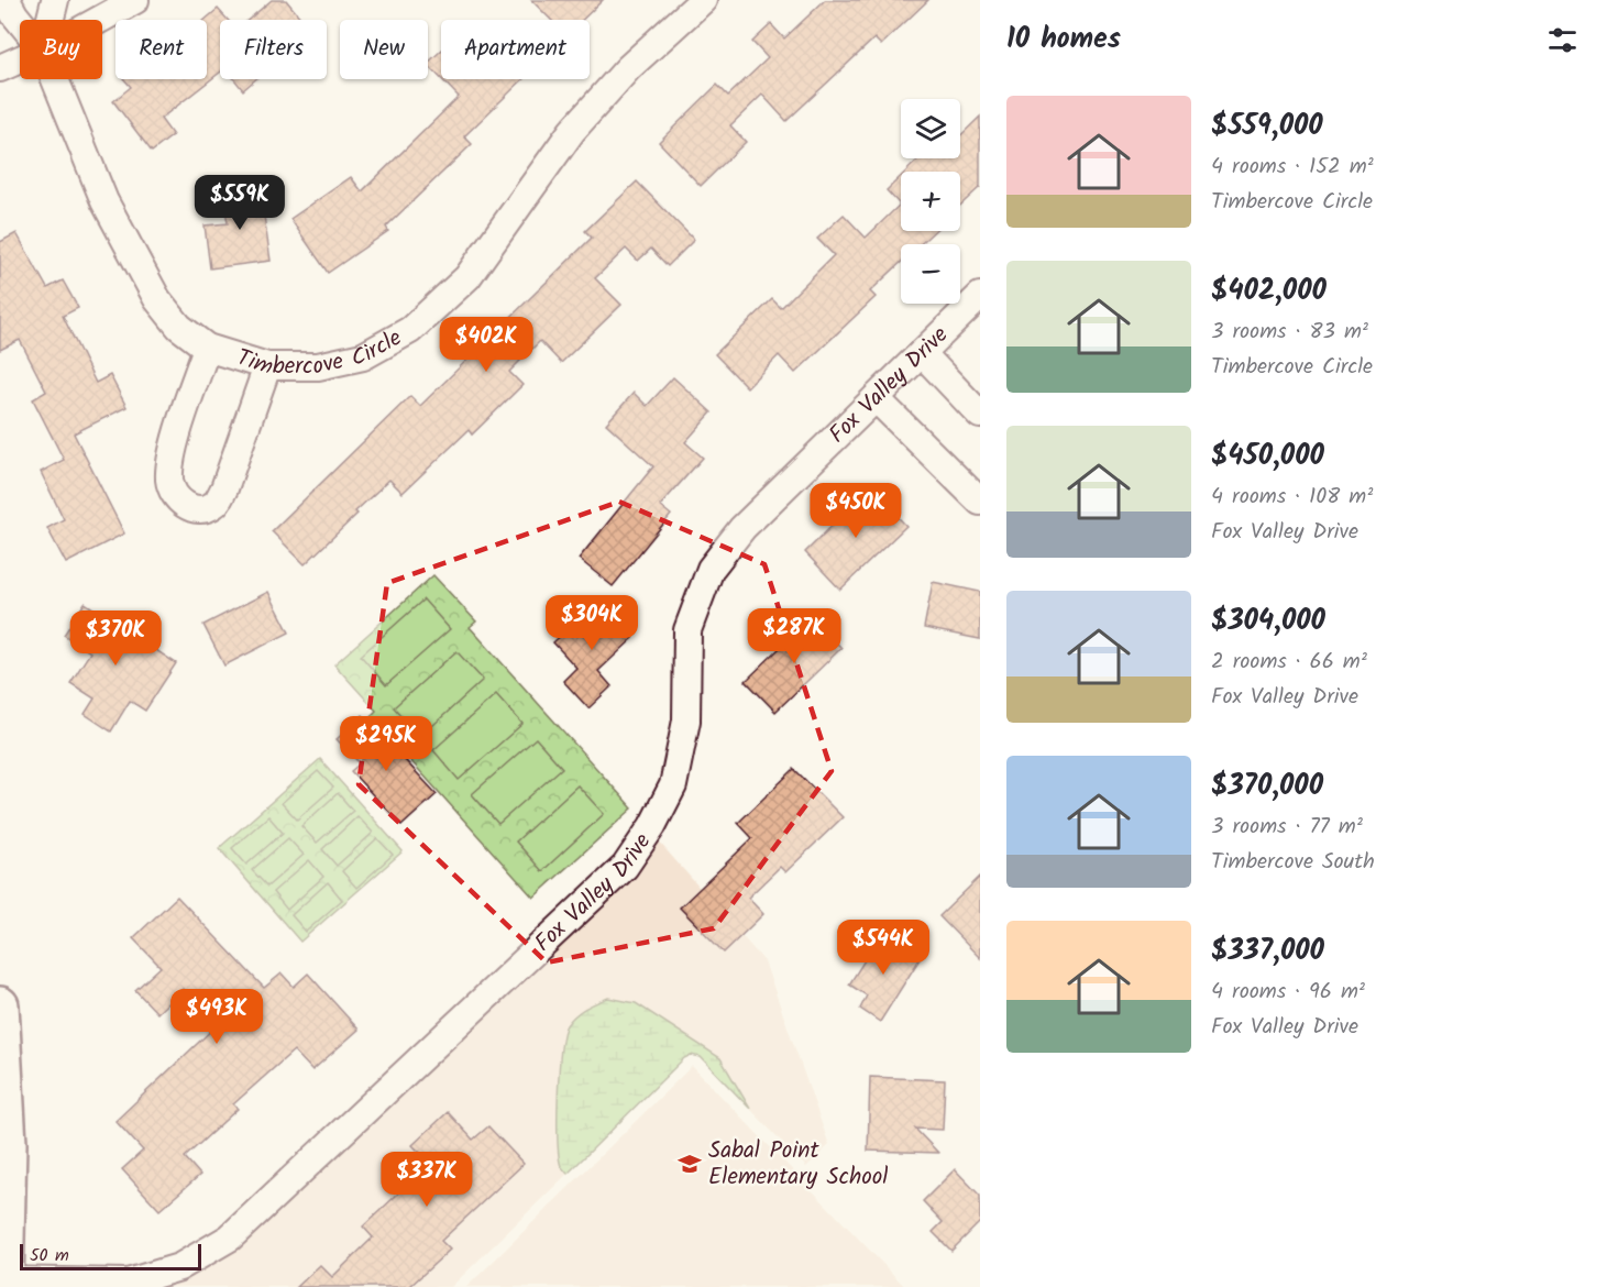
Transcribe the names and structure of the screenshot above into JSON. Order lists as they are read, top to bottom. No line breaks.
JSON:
{"streets":{"street":["Timbercove Circle","Fox Valley Drive"]},"places":{"school or university":["Sabal Point Elementary School"]},"scale_bar":"50 m","page":{"heading":"10 homes","chip":["Buy","Rent","Filters","New","Apartment"],"list":[{"name":"$559,000","note":"4 rooms · 152 m² · Timbercove Circle"},{"name":"$402,000","note":"3 rooms · 83 m² · Timbercove Circle"},{"name":"$450,000","note":"4 rooms · 108 m² · Fox Valley Drive"},{"name":"$304,000","note":"2 rooms · 66 m² · Fox Valley Drive"},{"name":"$370,000","note":"3 rooms · 77 m² · Timbercove South"},{"name":"$337,000","note":"4 rooms · 96 m² · Fox Valley Drive"}],"map_buttons":["+","−"],"price":["$559K","$402K","$450K","$304K","$287K","$370K","$295K","$544K","$493K","$337K"],"scale":"50 m"}}
